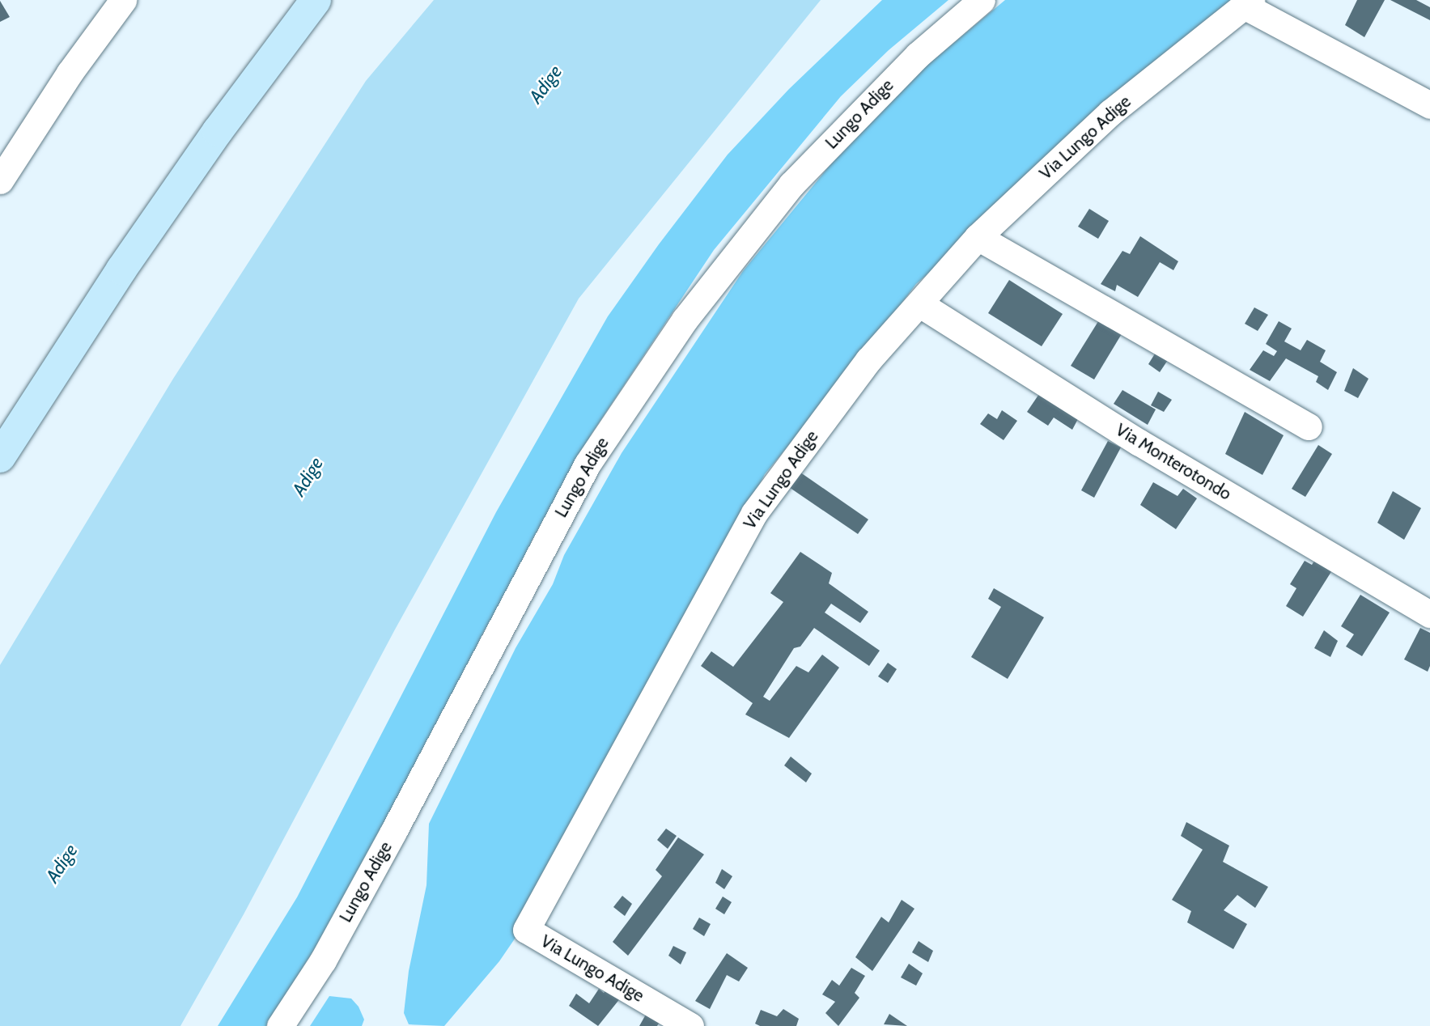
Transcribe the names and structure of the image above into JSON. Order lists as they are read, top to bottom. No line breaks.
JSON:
{"streets":{"street":["Lungo Adige","Via Lungo Adige","Via Monterotondo"]},"crossings":[["Via Lungo Adige","Via Monterotondo"]],"water":["Adige"]}
